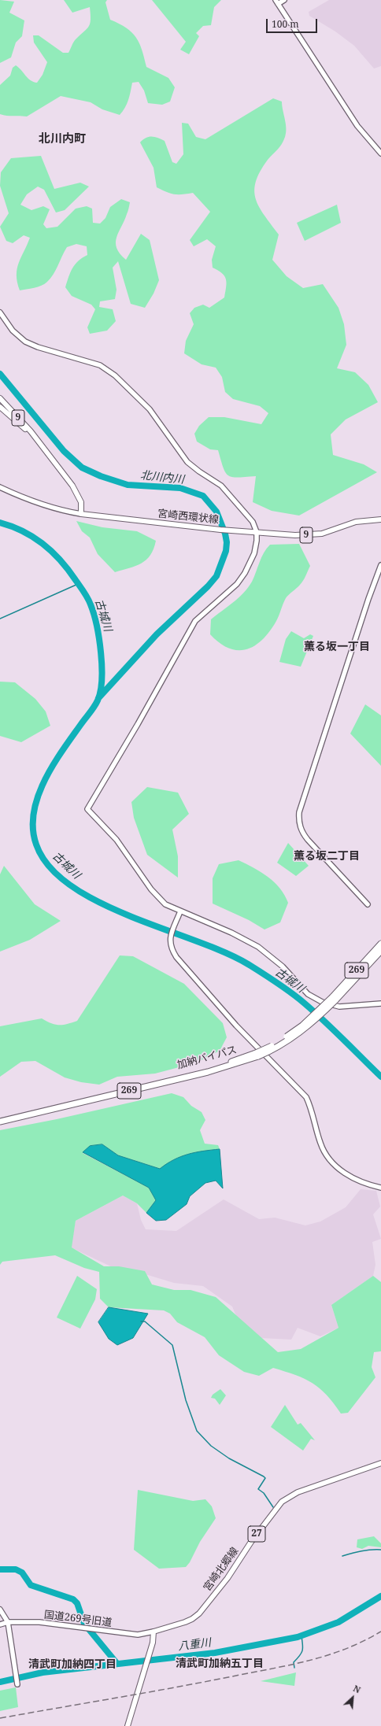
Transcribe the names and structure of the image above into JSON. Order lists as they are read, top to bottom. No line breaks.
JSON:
{"streets":{"highway":["269","加納バイパス"],"main road":["9","宮崎西環状線","27","宮崎北郷線"],"street":["国道269号旧道"]},"crossings":[["9","宮崎西環状線"],["宮崎北郷線","国道269号旧道"]],"districts":["北川内町","薫る坂一丁目","薫る坂二丁目","清武町加納五丁目","清武町加納四丁目"],"water":["北川内川","古城川","八重川"],"scale_bar":"100 m","north":"top right"}
